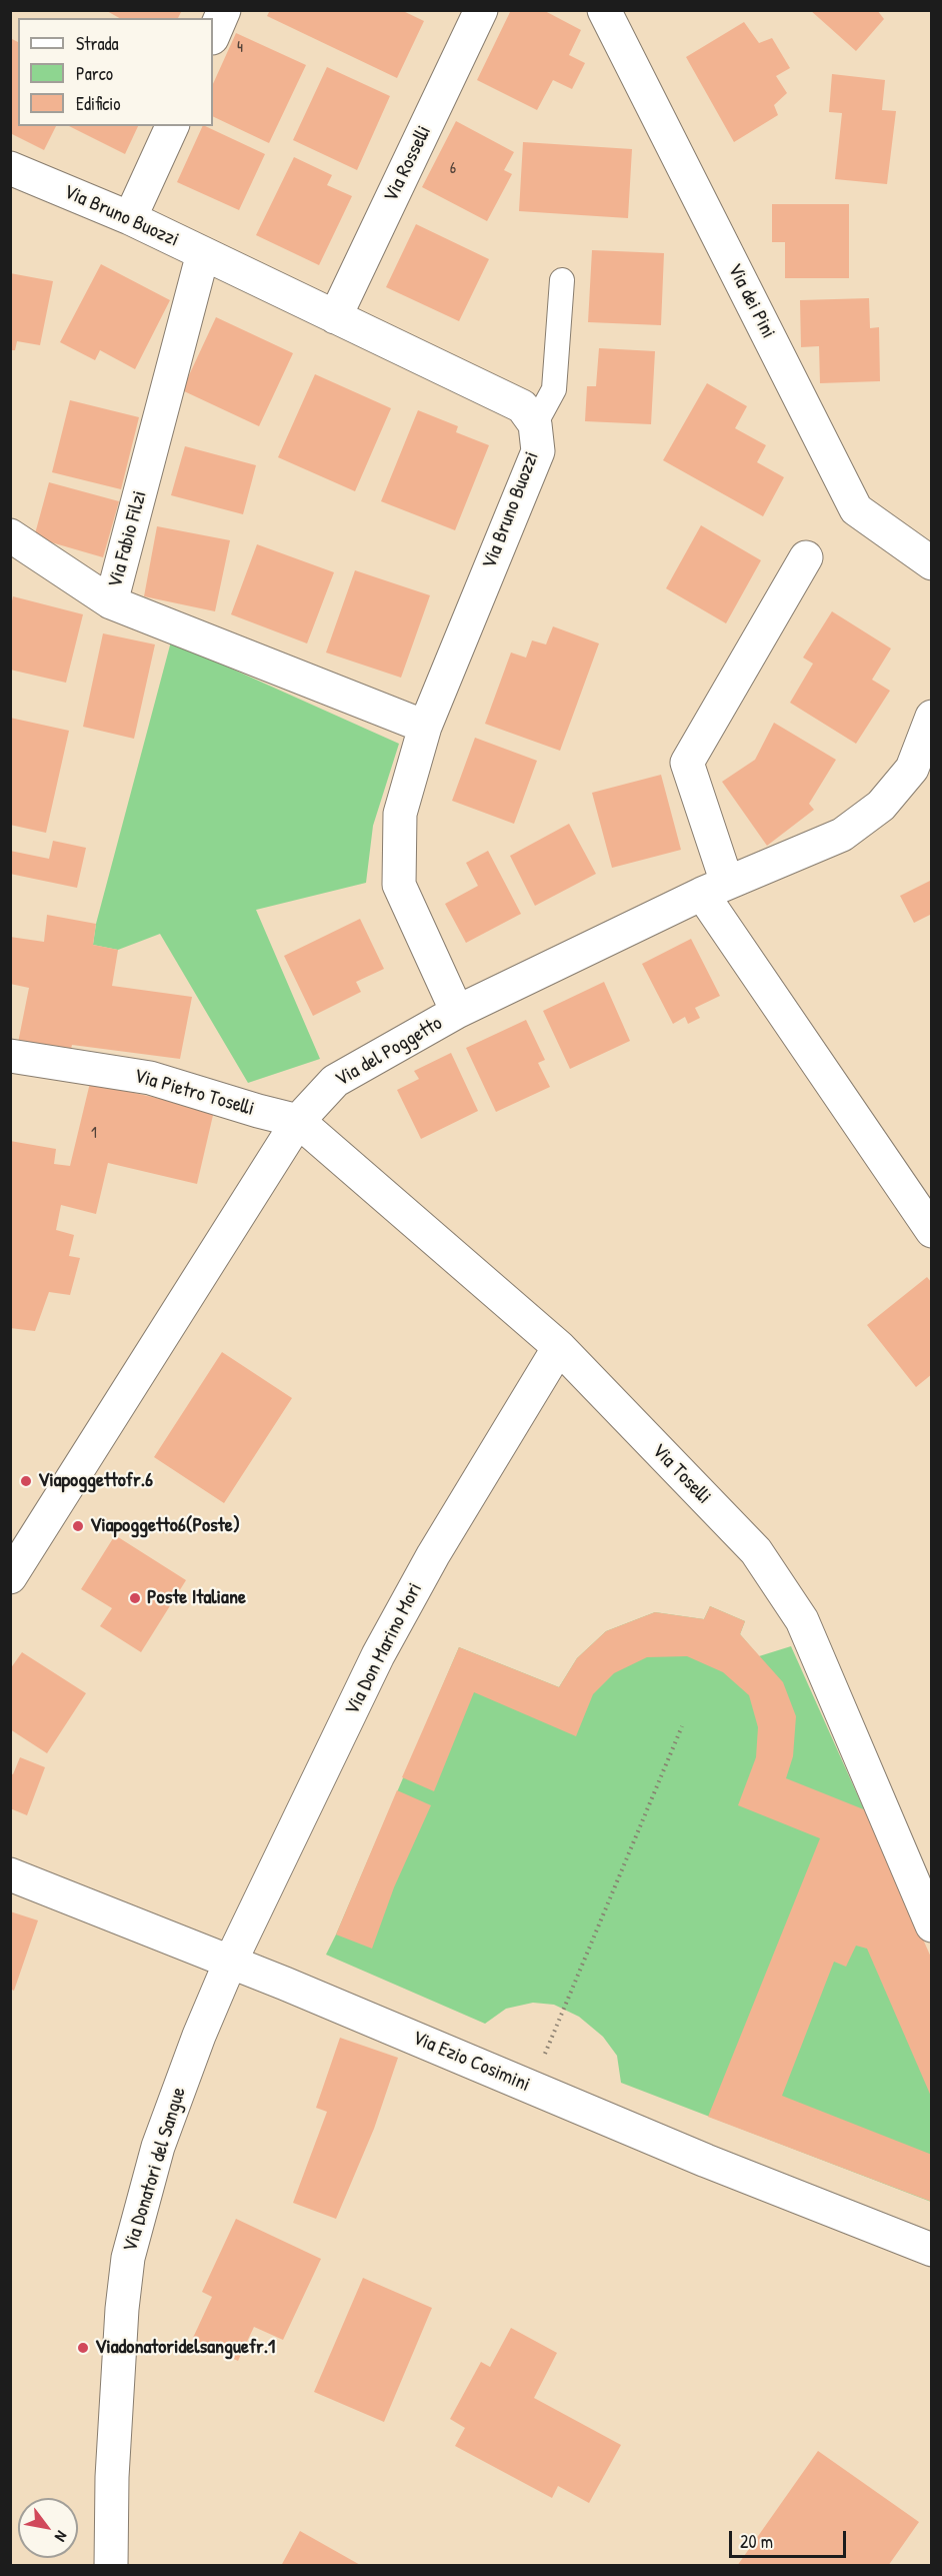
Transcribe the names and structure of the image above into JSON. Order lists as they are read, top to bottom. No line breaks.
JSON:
{"streets":{"street":["Via Rosselli","Via Bruno Buozzi","Via dei Pini","Via Fabio Filzi","Via del Poggetto","Via Pietro Toselli","Via Toselli","Via Don Marino Mori","Via Ezio Cosimini","Via Donatori del Sangue"]},"crossings":[["Via Rosselli","Via Bruno Buozzi"],["Via Bruno Buozzi","Via Fabio Filzi"],["Via Bruno Buozzi","Via del Poggetto"],["Via del Poggetto","Via Pietro Toselli"],["Via del Poggetto","Via Toselli"],["Via Pietro Toselli","Via Toselli"],["Via Toselli","Via Don Marino Mori"],["Via Don Marino Mori","Via Ezio Cosimini"],["Via Don Marino Mori","Via Donatori del Sangue"],["Via Ezio Cosimini","Via Donatori del Sangue"]],"places":["Viapoggettofr.6","Viapoggetto6(Poste)","Poste Italiane","Viadonatoridelsanguefr.1"],"house_numbers":["4","6","1"],"legend":["Strada","Parco","Edificio"],"scale_bar":"20 m","north":"bottom right"}
